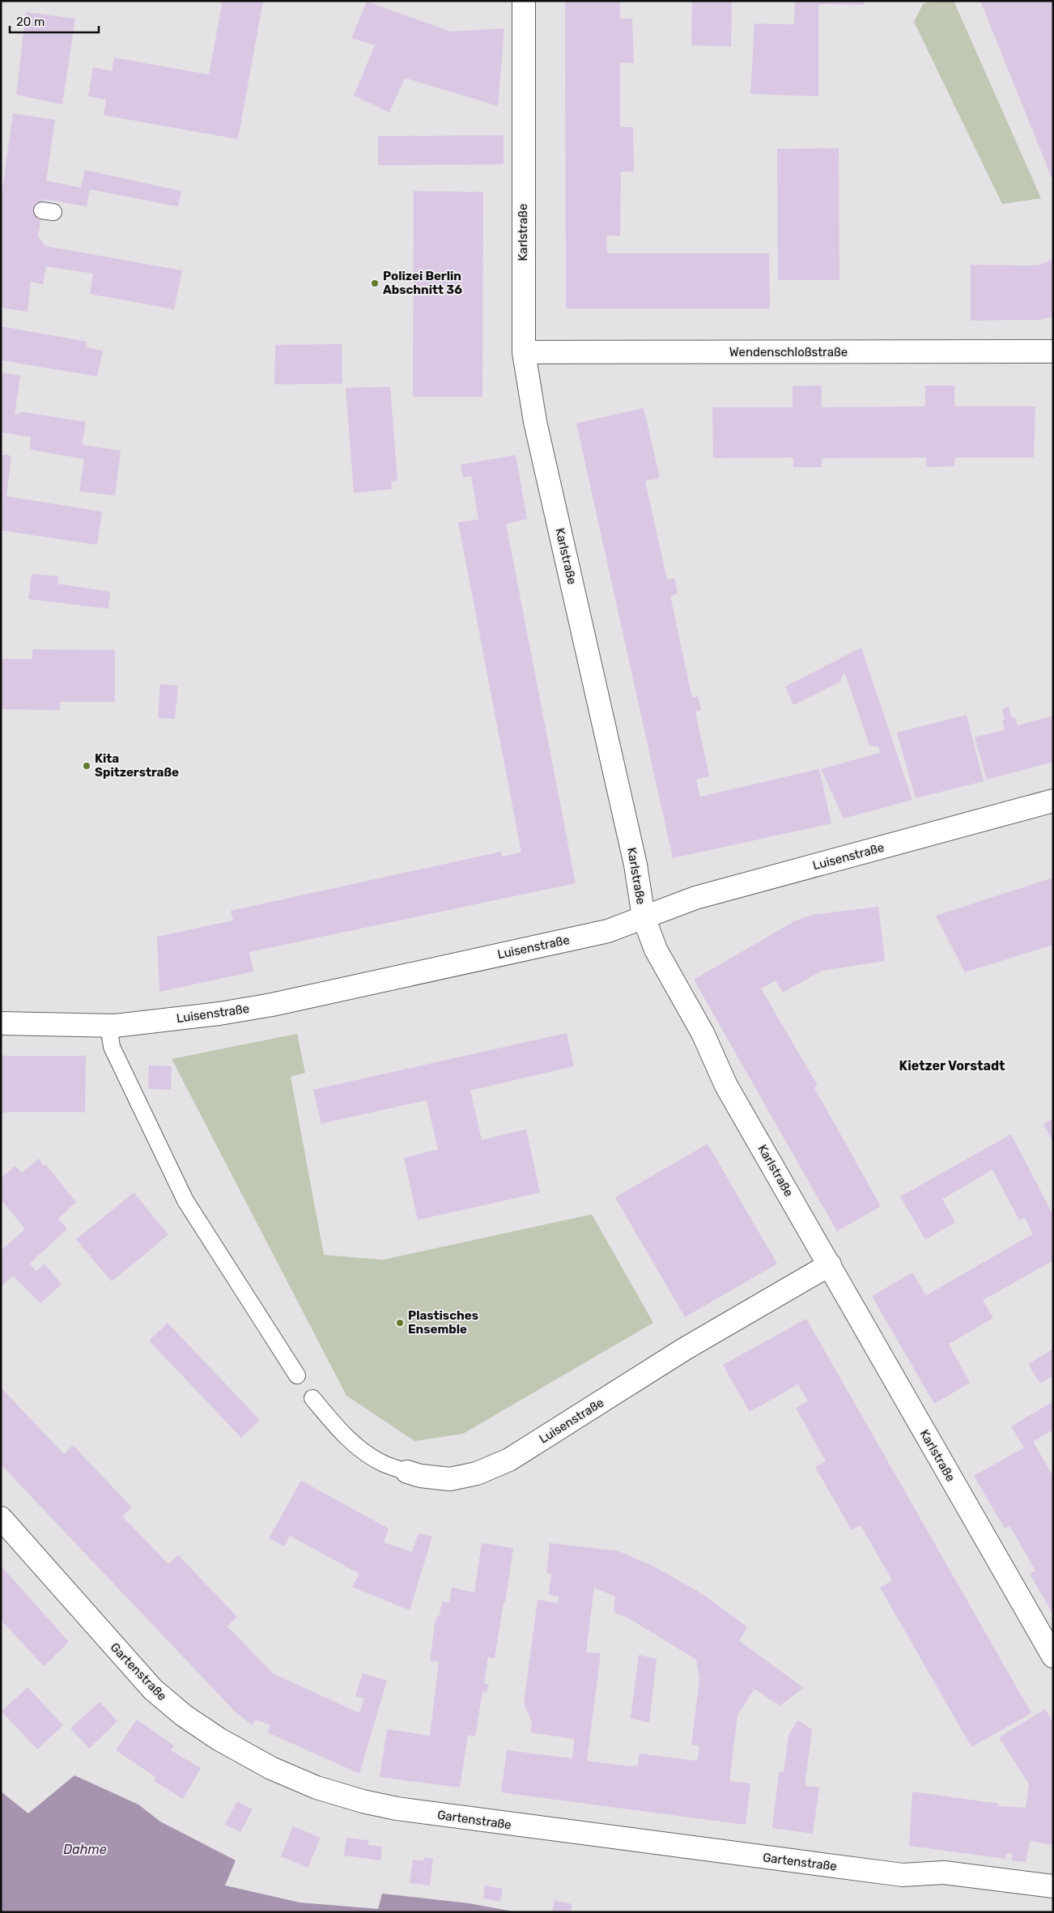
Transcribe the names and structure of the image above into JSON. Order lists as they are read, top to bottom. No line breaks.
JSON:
{"streets":{"street":["Karlstraße","Wendenschloßstraße","Luisenstraße","Gartenstraße"]},"crossings":[["Karlstraße","Wendenschloßstraße"],["Karlstraße","Luisenstraße"]],"districts":["Kietzer Vorstadt"],"water":["Dahme"],"places":["Polizei Berlin Abschnitt 36","Kita Spitzerstraße","Plastisches Ensemble"],"scale_bar":"20 m"}
